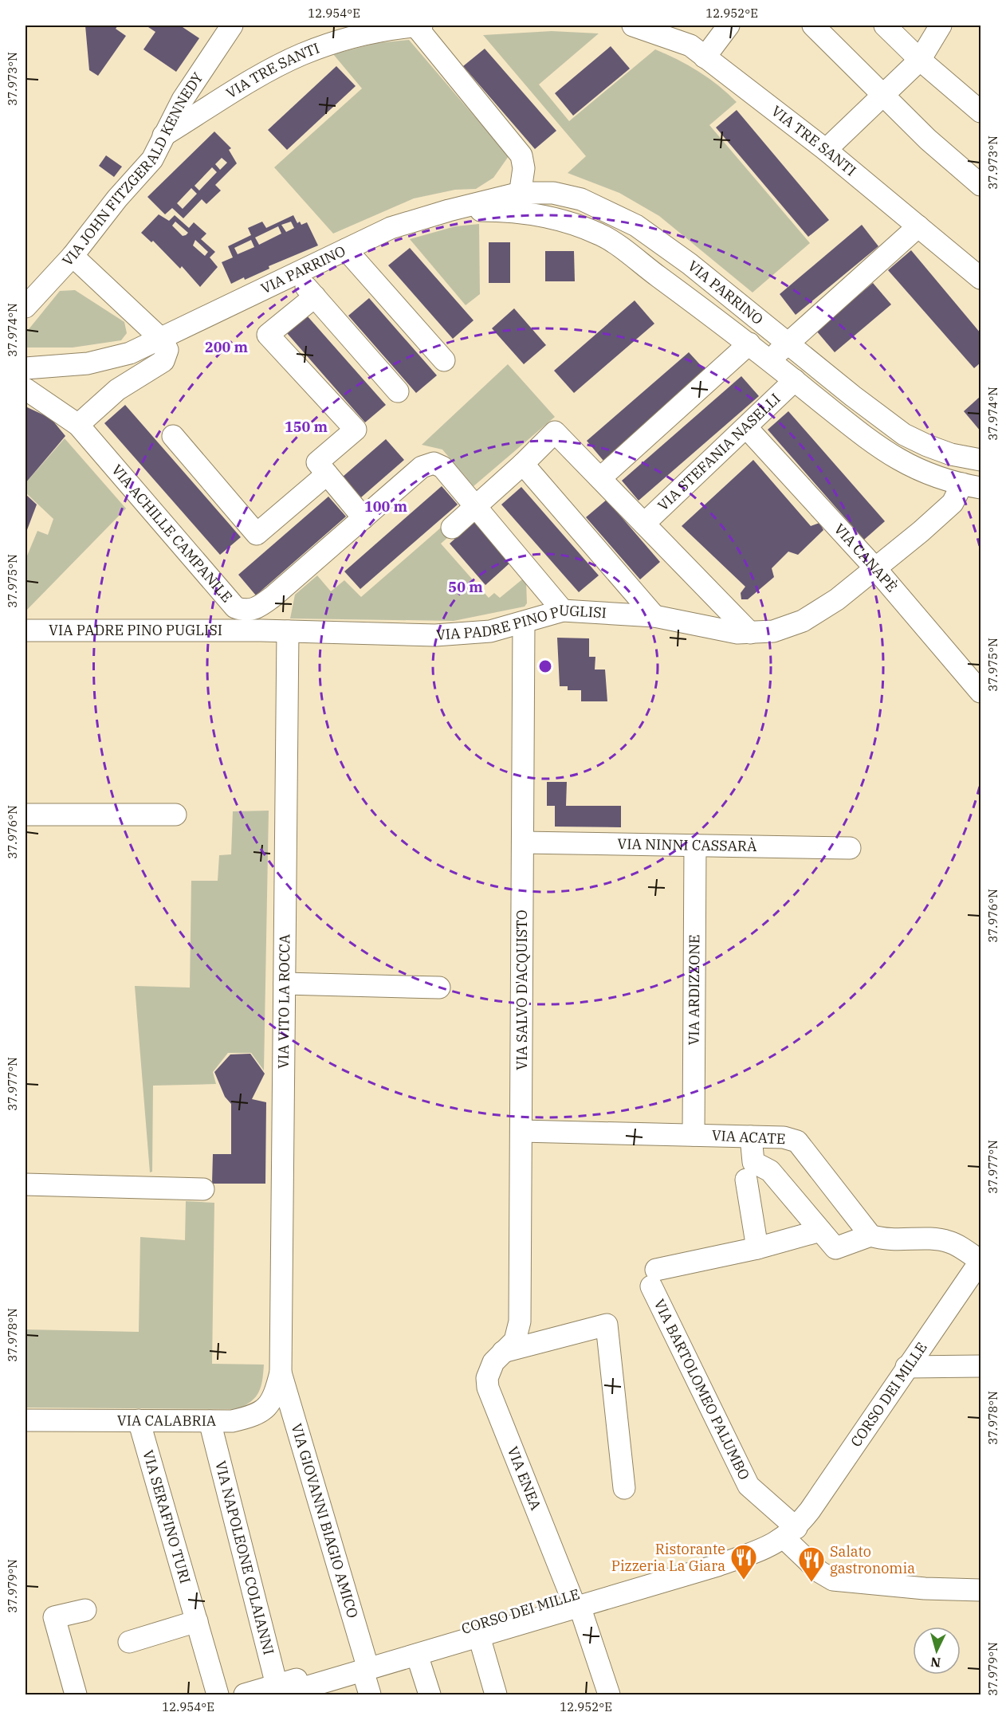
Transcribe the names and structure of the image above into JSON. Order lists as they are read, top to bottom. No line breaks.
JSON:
{"streets":{"street":["VIA TRE SANTI","VIA JOHN FITZGERALD KENNEDY","VIA PARRINO","VIA STEFANIA NASELLI","VIA ACHILLE CAMPANILE","VIA CANAPÈ","VIA PADRE PINO PUGLISI","VIA NINNI CASSARÀ","VIA SALVO D'ACQUISTO","VIA ARDIZZONE","VIA VITO LA ROCCA","VIA ACATE","VIA BARTOLOMEO PALUMBO","CORSO DEI MILLE","VIA CALABRIA","VIA ENEA","VIA SERAFINO TURI","VIA GIOVANNI BIAGIO AMICO","VIA NAPOLEONE COLAIANNI"]},"crossings":[["VIA TRE SANTI","VIA JOHN FITZGERALD KENNEDY"],["VIA PARRINO","VIA STEFANIA NASELLI"],["VIA PARRINO","VIA PADRE PINO PUGLISI"],["VIA STEFANIA NASELLI","VIA CANAPÈ"],["VIA CANAPÈ","VIA PADRE PINO PUGLISI"],["VIA PADRE PINO PUGLISI","VIA SALVO D'ACQUISTO"],["VIA PADRE PINO PUGLISI","VIA VITO LA ROCCA"],["VIA NINNI CASSARÀ","VIA SALVO D'ACQUISTO"],["VIA NINNI CASSARÀ","VIA ARDIZZONE"],["VIA SALVO D'ACQUISTO","VIA ACATE"],["VIA SALVO D'ACQUISTO","VIA ENEA"],["VIA ARDIZZONE","VIA ACATE"],["VIA VITO LA ROCCA","VIA CALABRIA"],["VIA VITO LA ROCCA","VIA GIOVANNI BIAGIO AMICO"],["VIA BARTOLOMEO PALUMBO","CORSO DEI MILLE"],["CORSO DEI MILLE","VIA ENEA"],["CORSO DEI MILLE","VIA GIOVANNI BIAGIO AMICO"],["CORSO DEI MILLE","VIA NAPOLEONE COLAIANNI"],["VIA CALABRIA","VIA SERAFINO TURI"],["VIA CALABRIA","VIA GIOVANNI BIAGIO AMICO"],["VIA CALABRIA","VIA NAPOLEONE COLAIANNI"]],"places":{"restaurant":["Ristorante Pizzeria La Giara","Salato gastronomia"]},"north":"bottom","coordinates":["12.954°E","12.952°E","37.973°N","37.974°N","37.975°N","37.976°N","37.977°N","37.978°N","37.979°N"],"rings":["200 m","150 m","100 m","50 m"]}
